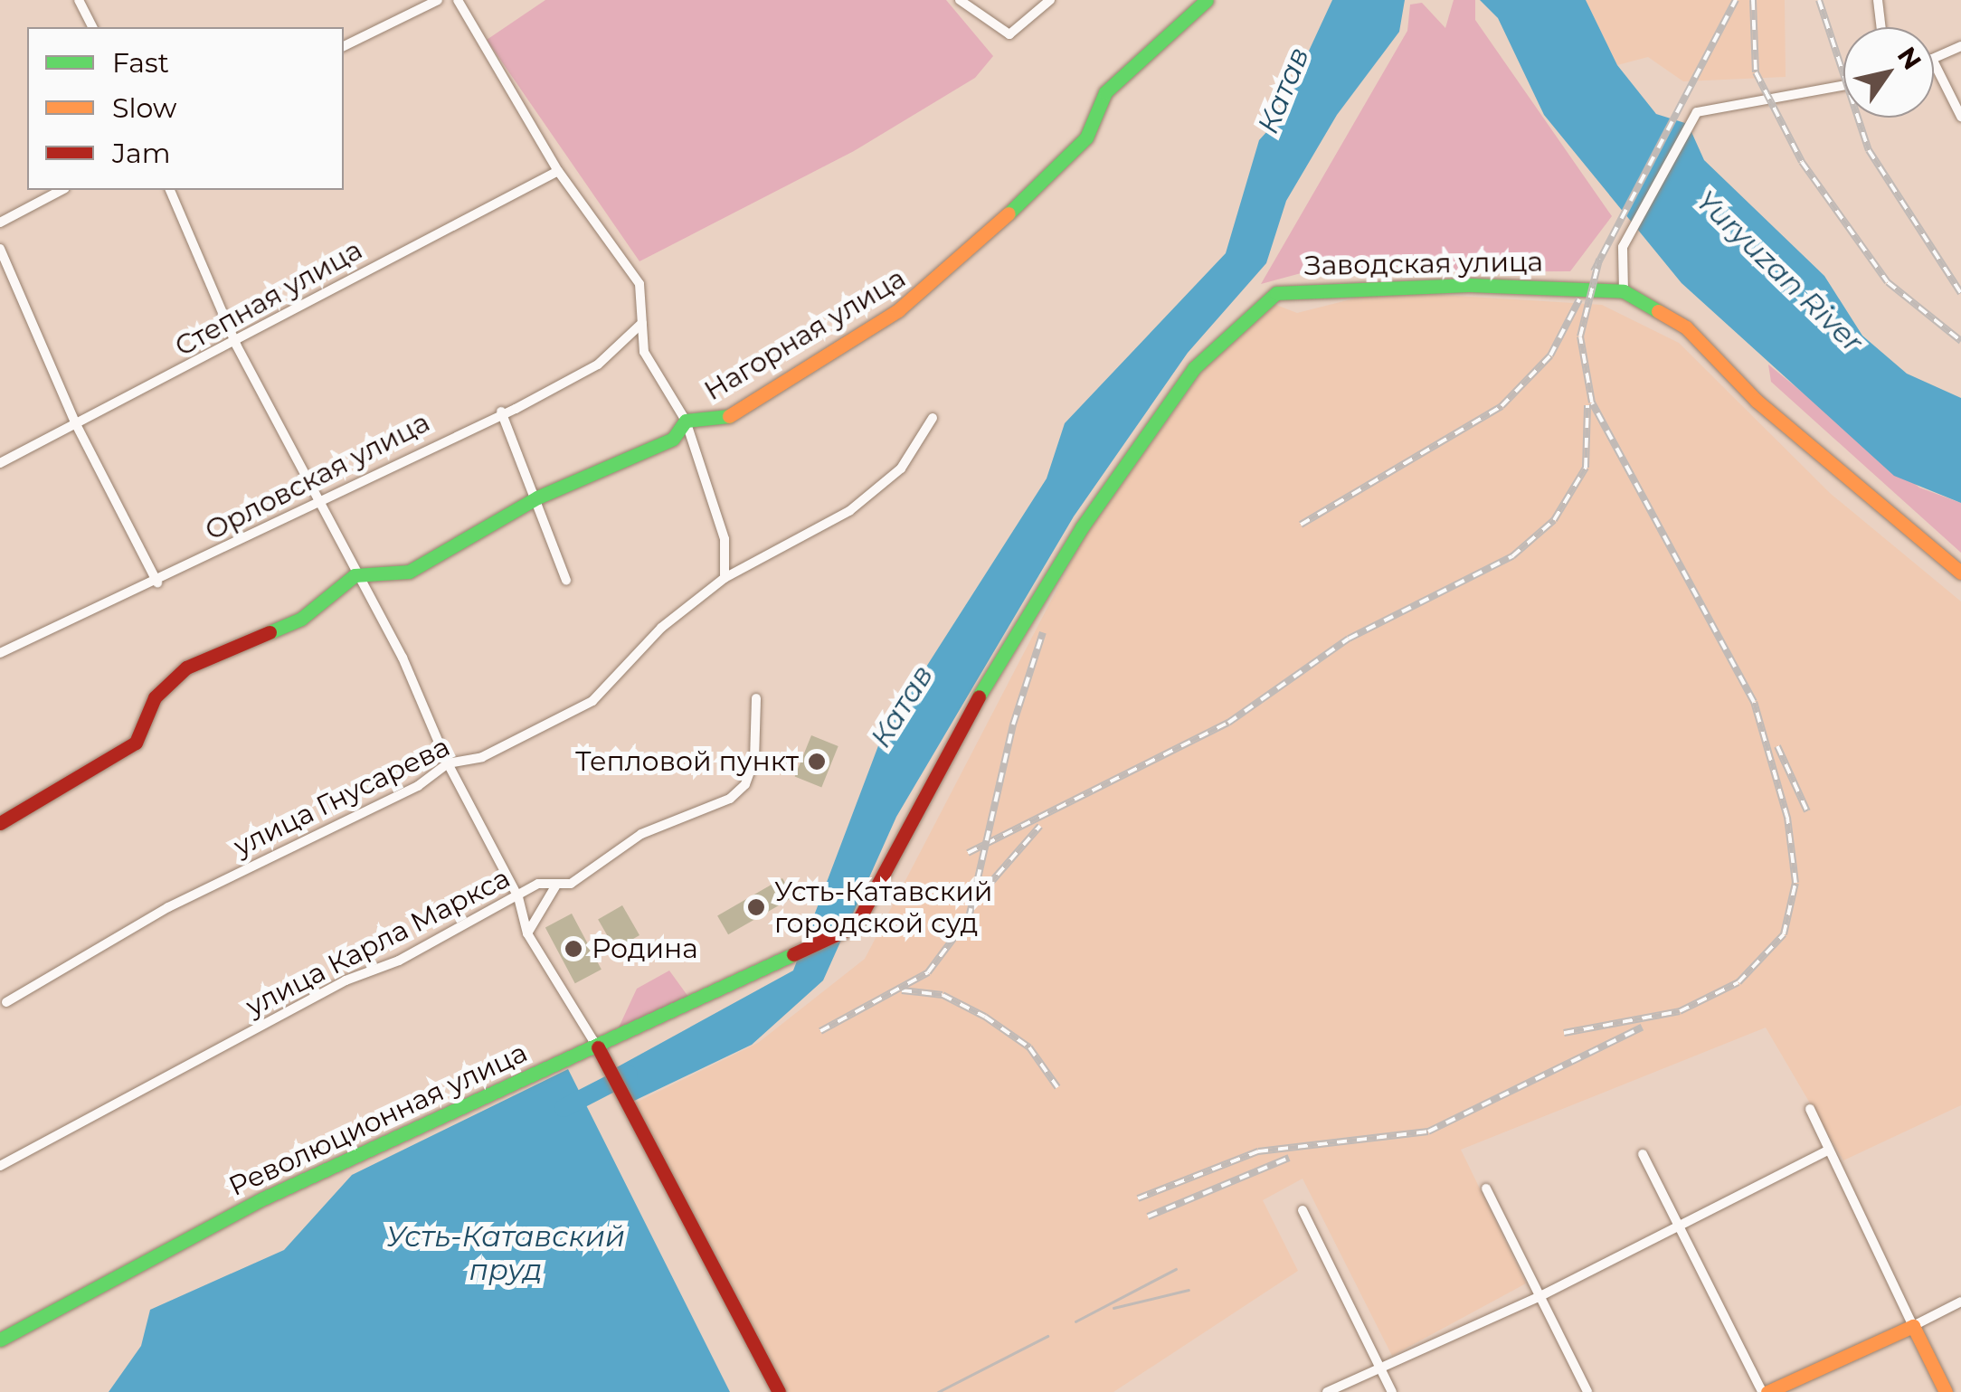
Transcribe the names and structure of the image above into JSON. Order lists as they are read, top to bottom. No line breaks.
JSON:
{"streets":{"street":["Заводская улица","Степная улица","Нагорная улица","Орловская улица","улица Гнусарева","улица Карла Маркса","Революционная улица"]},"crossings":[["Заводская улица","Революционная улица"]],"water":["Катав","Yuryuzan River","Усть-Катавский пруд"],"places":["Тепловой пункт","Усть-Катавский городской суд","Родина"],"legend":["Fast","Slow","Jam"],"north":"top right"}
